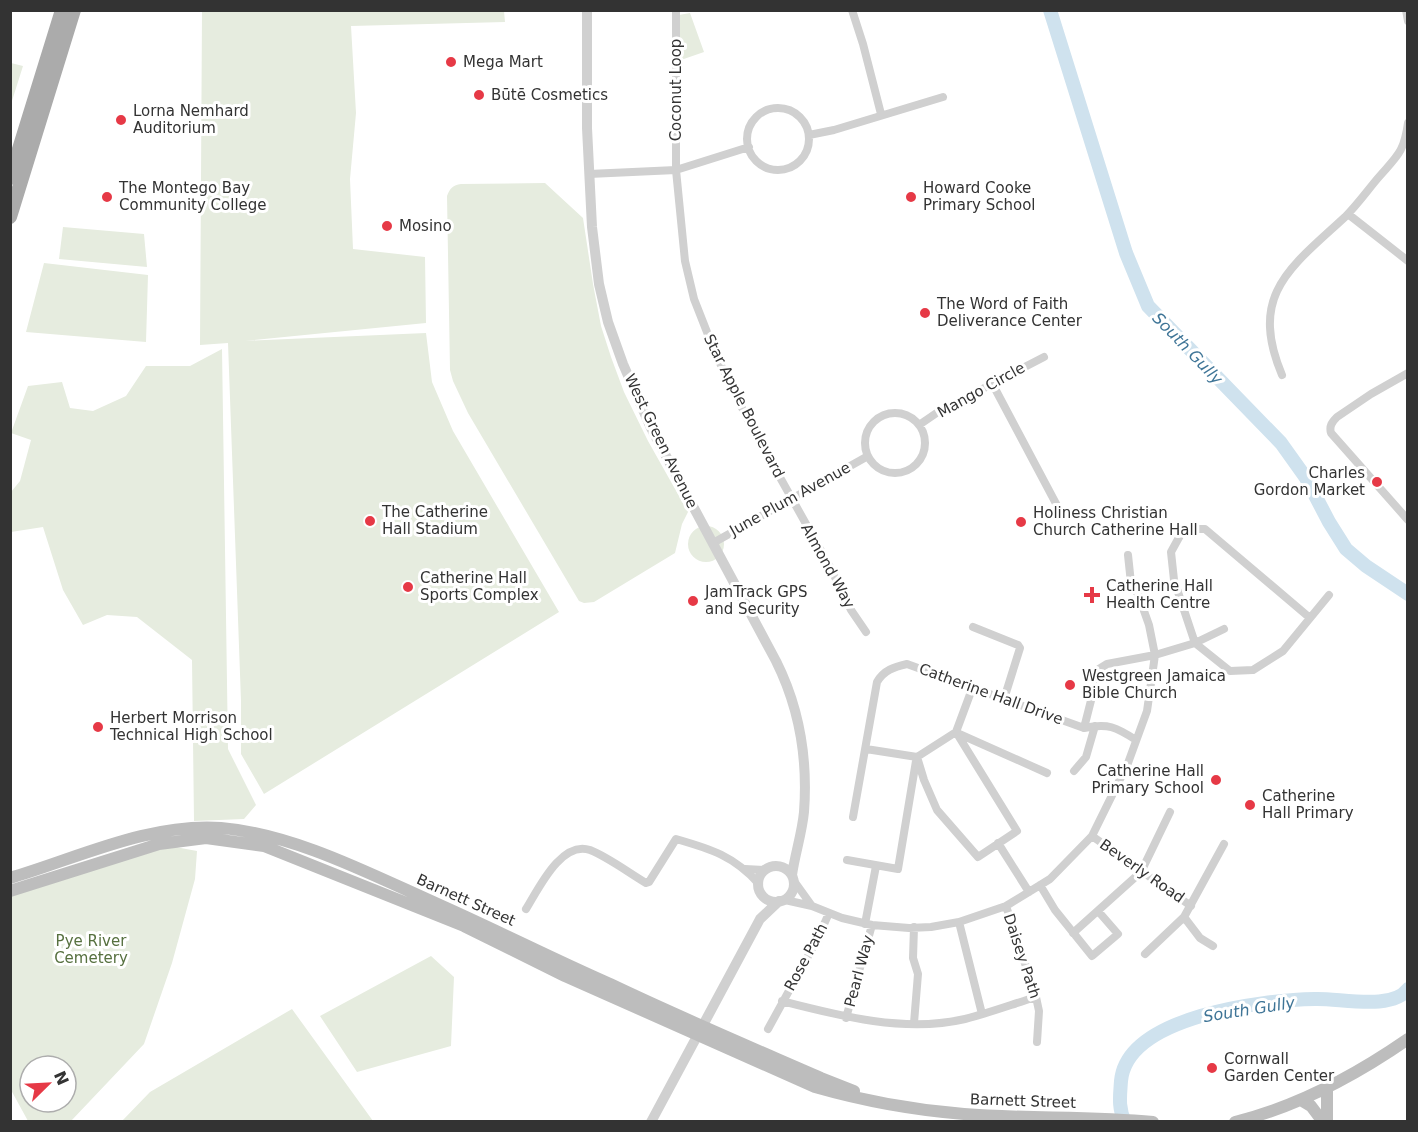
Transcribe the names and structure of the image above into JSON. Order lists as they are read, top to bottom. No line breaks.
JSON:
{"streets":{"main road":["Barnett Street"],"street":["Coconut Loop","Mango Circle","Star Apple Boulevard","West Green Avenue","June Plum Avenue","Almond Way","Catherine Hall Drive","Beverly Road","Daisey Path","Rose Path","Pearl Way"]},"crossings":[["Coconut Loop","Star Apple Boulevard"],["Mango Circle","June Plum Avenue"],["Star Apple Boulevard","June Plum Avenue"],["Star Apple Boulevard","Almond Way"],["West Green Avenue","June Plum Avenue"],["June Plum Avenue","Almond Way"]],"water":["South Gully"],"parks":["Pye River Cemetery"],"places":{"other":["Mega Mart","Būtē Cosmetics","Lorna Nemhard Auditorium","The Montego Bay Community College","Howard Cooke Primary School","Mosino","The Word of Faith Deliverance Center","Charles Gordon Market","The Catherine Hall Stadium","Holiness Christian Church Catherine Hall","Catherine Hall Sports Complex","JamTrack GPS and Security","Westgreen Jamaica Bible Church","Herbert Morrison Technical High School","Catherine Hall Primary School","Catherine Hall Primary","Cornwall Garden Center"],"health":["Catherine Hall Health Centre"]},"north":"top right"}
